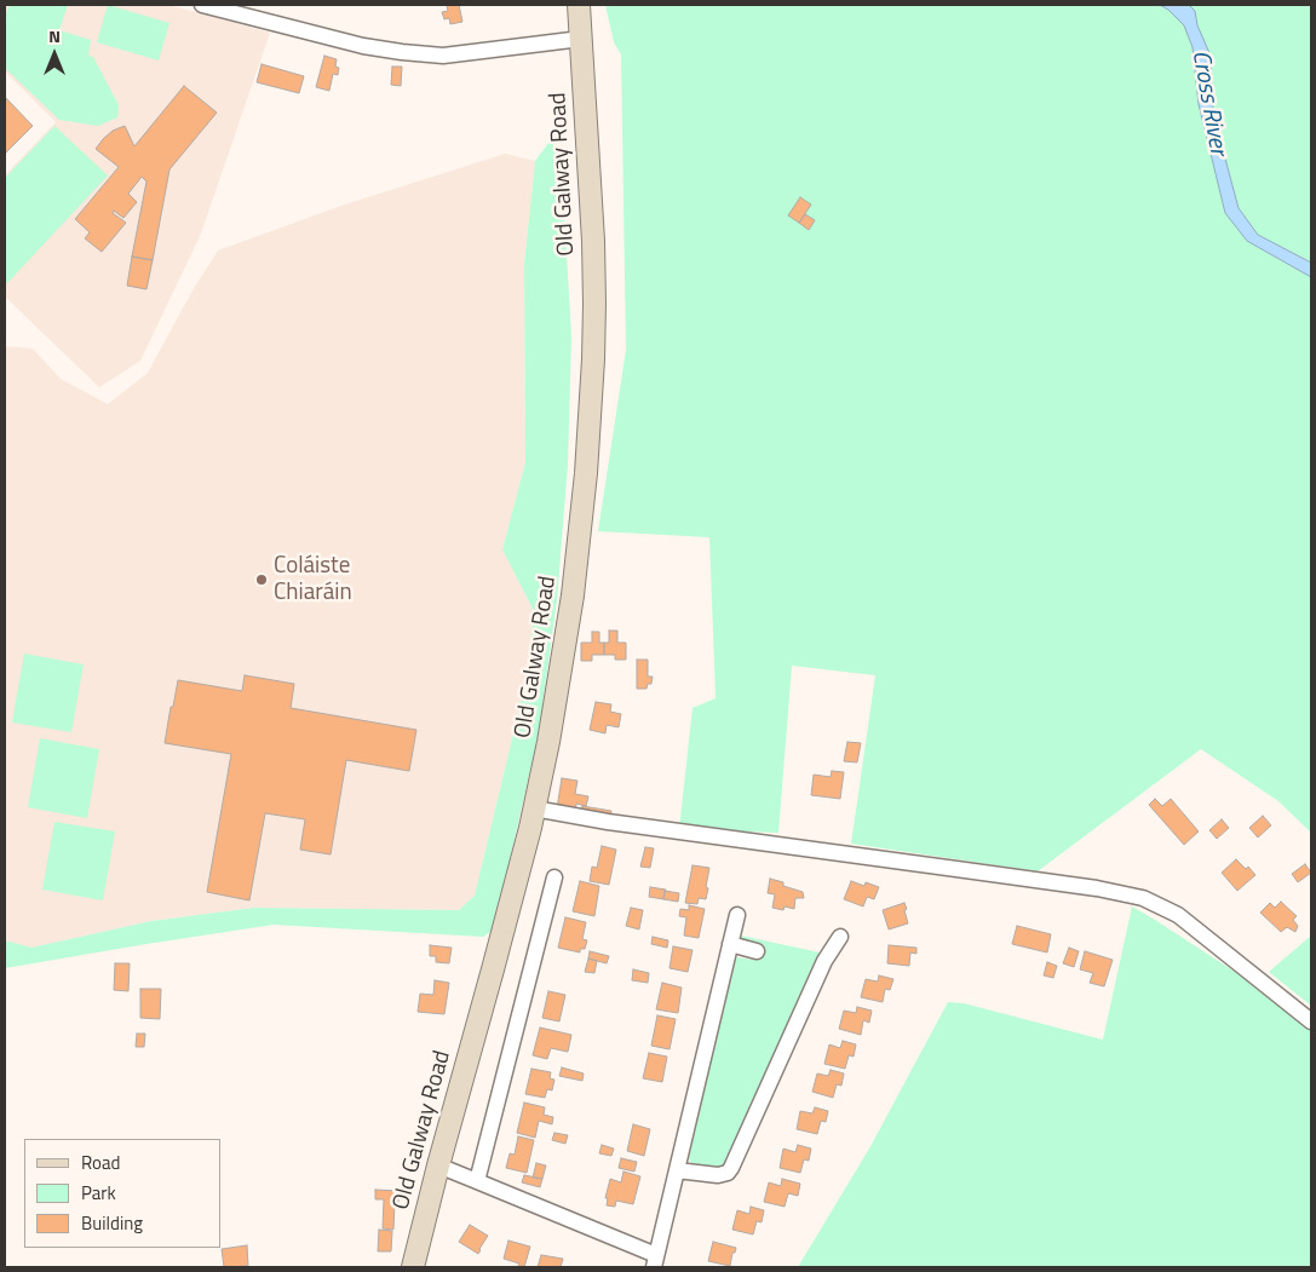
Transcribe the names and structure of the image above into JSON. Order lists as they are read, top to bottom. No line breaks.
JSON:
{"streets":{"main road":["Old Galway Road"]},"water":["Cross River"],"places":["Coláiste Chiaráin"],"legend":["Road","Park","Building"],"north":"top"}
